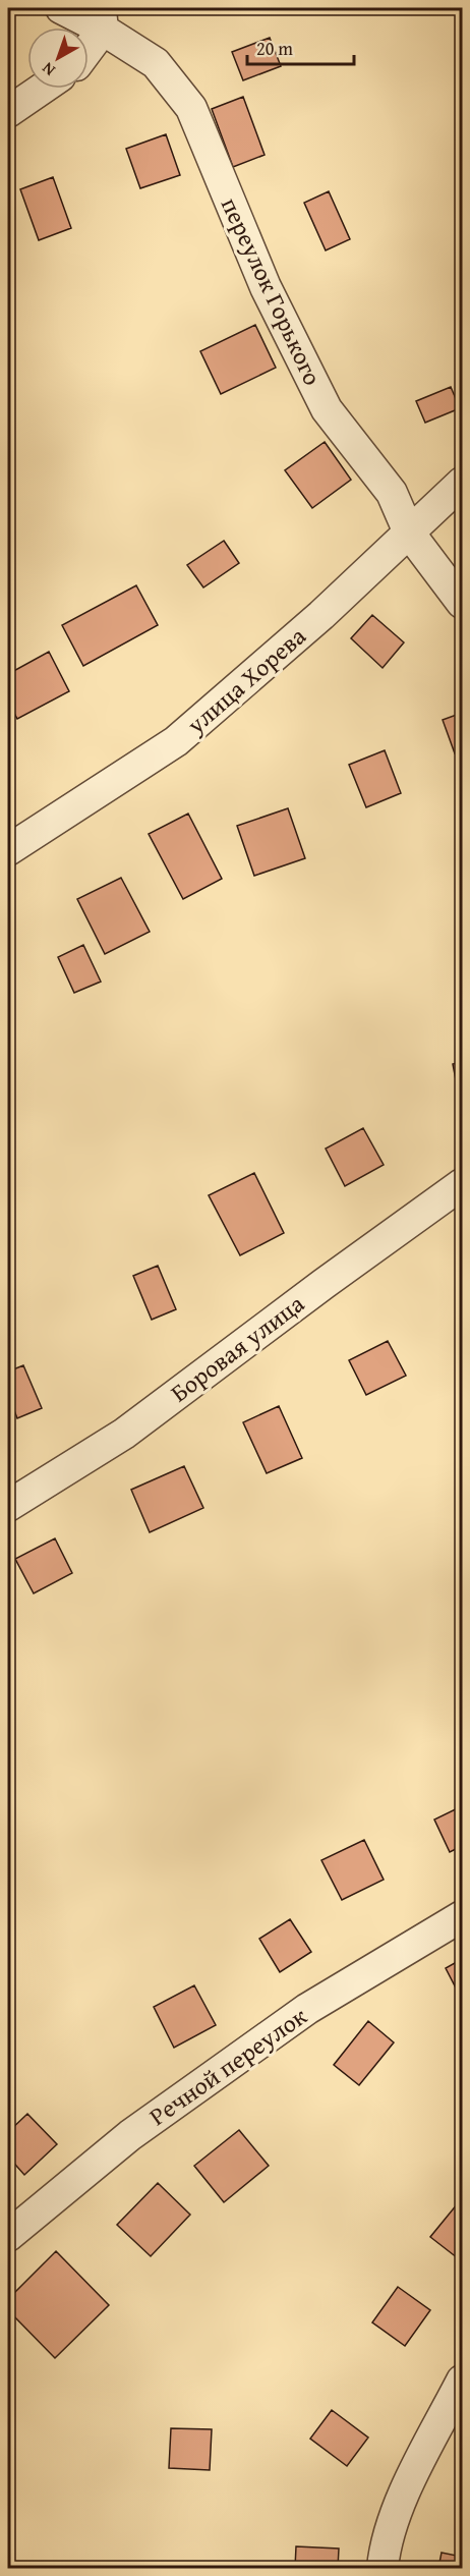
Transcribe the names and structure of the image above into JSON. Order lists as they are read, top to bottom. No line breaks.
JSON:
{"streets":{"street":["переулок Горького","улица Хорева","Боровая улица","Речной переулок"]},"crossings":[["переулок Горького","улица Хорева"]],"scale_bar":"20 m","north":"bottom left"}
